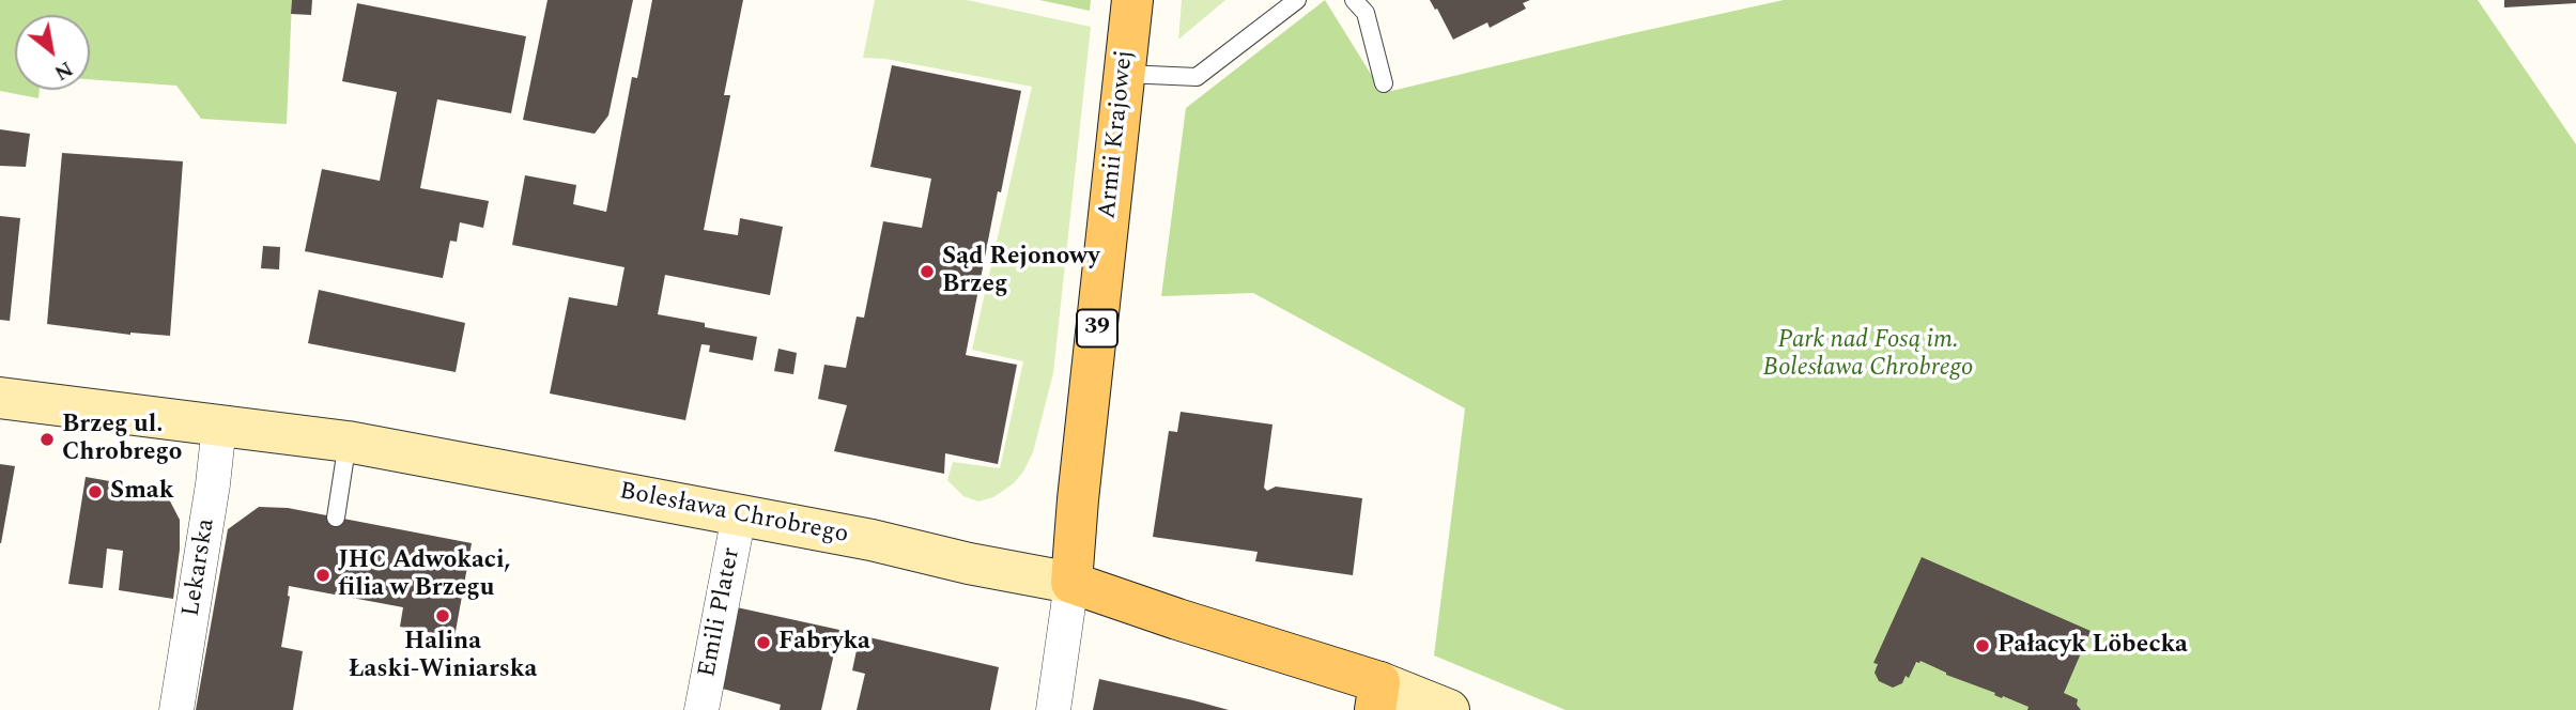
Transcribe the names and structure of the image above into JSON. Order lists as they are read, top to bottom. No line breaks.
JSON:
{"streets":{"main road":["Armii Krajowej","39","Bolesława Chrobrego"],"street":["Lekarska","Emili Plater"]},"crossings":[["Armii Krajowej","Bolesława Chrobrego"],["Bolesława Chrobrego","Lekarska"],["Bolesława Chrobrego","Emili Plater"]],"parks":["Park nad Fosą im. Bolesława Chrobrego"],"places":["Sąd Rejonowy Brzeg","Brzeg ul. Chrobrego","Smak","JHC Adwokaci, filia w Brzegu","Halina Łaski-Winiarska","Fabryka","Pałacyk Löbecka"],"north":"bottom right"}
